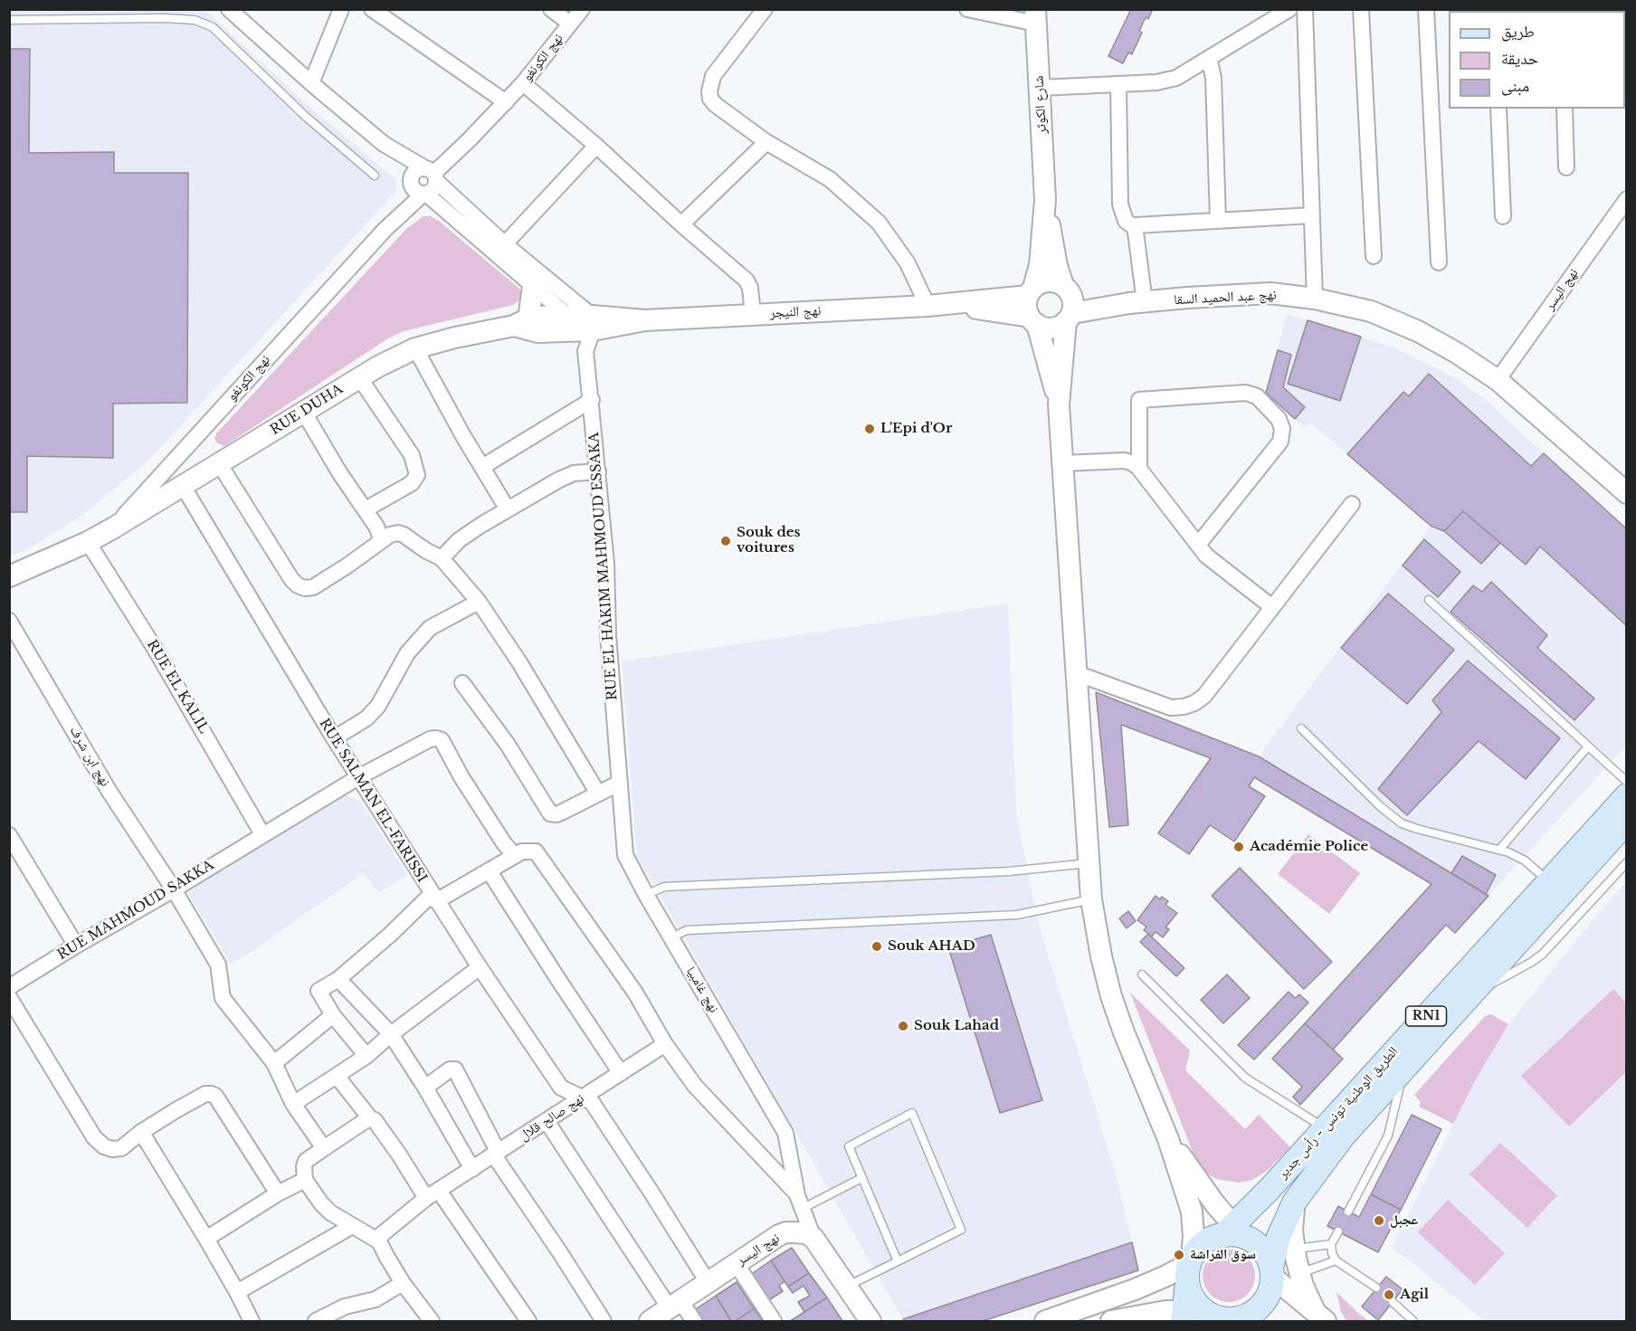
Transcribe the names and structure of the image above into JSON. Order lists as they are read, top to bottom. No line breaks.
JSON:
{"streets":{"main road":["شارع الكوثر","نهج اليسر","نهج عبد الحميد السقا","نهج النيجر","RUE DUHA","RN1","الطريق الوطنية تونس - رأس جدير"],"street":["نهج الكونغو","RUE EL HAKIM MAHMOUD ESSAKA","RUE EL KALIL","نهج ابن شرف","RUE SALMAN EL-FARISSI","RUE MAHMOUD SAKKA","نهج غامبيا","نهج صالح قلال"]},"crossings":[["نهج الكونغو","RUE DUHA"],["شارع الكوثر","نهج عبد الحميد السقا"],["شارع الكوثر","نهج النيجر"],["نهج اليسر","نهج عبد الحميد السقا"],["نهج عبد الحميد السقا","نهج النيجر"],["نهج النيجر","RUE DUHA"],["RUE DUHA","RUE EL KALIL"],["RUE DUHA","RUE SALMAN EL-FARISSI"],["RUE EL HAKIM MAHMOUD ESSAKA","نهج غامبيا"],["RUE EL KALIL","RUE MAHMOUD SAKKA"],["نهج ابن شرف","RUE MAHMOUD SAKKA"],["RUE SALMAN EL-FARISSI","RUE MAHMOUD SAKKA"],["RUE SALMAN EL-FARISSI","نهج صالح قلال"],["RN1","الطريق الوطنية تونس - رأس جدير"]],"places":["L'Epi d'Or","Souk des voitures","Académie Police","Souk AHAD","Souk Lahad","عجبل","سوق الفراشة","Agil"],"legend":["طريق","حديقة","مبنى"]}
